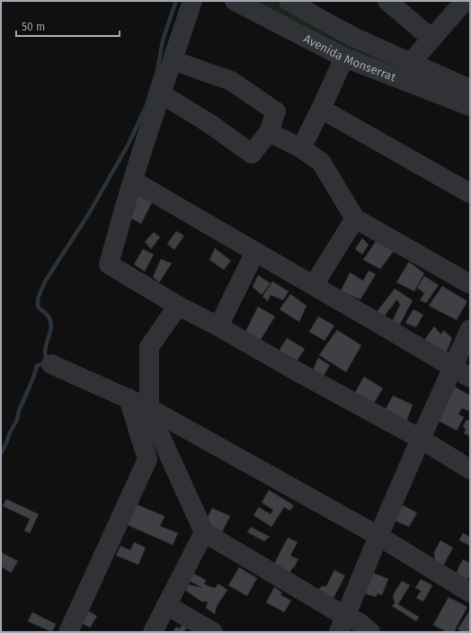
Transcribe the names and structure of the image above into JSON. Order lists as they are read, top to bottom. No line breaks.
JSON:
{"streets":{"street":["Avenida Monserrat"]},"scale_bar":"50 m"}
